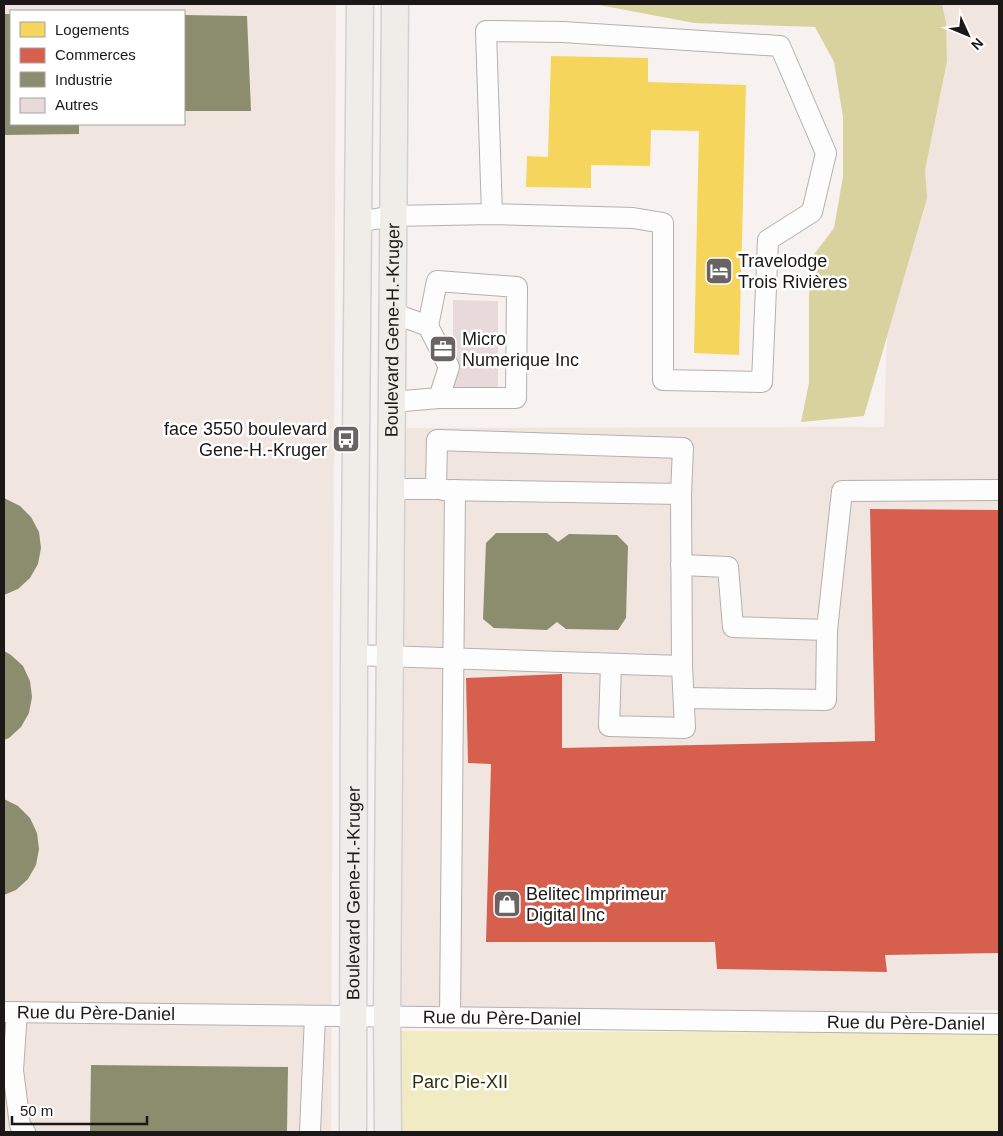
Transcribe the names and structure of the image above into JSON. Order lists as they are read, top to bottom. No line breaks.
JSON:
{"streets":{"main road":["Boulevard Gene-H.-Kruger"],"street":["Rue du Père-Daniel"]},"crossings":[["Boulevard Gene-H.-Kruger","Rue du Père-Daniel"]],"parks":["Parc Pie-XII"],"places":{"hotel":["Travelodge Trois Rivières"],"office":["Micro Numerique Inc"],"bus stop":["face 3550 boulevard Gene-H.-Kruger"],"shop":["Belitec Imprimeur Digital Inc"]},"legend":["Logements","Commerces","Industrie","Autres"],"scale_bar":"50 m","north":"bottom right"}
